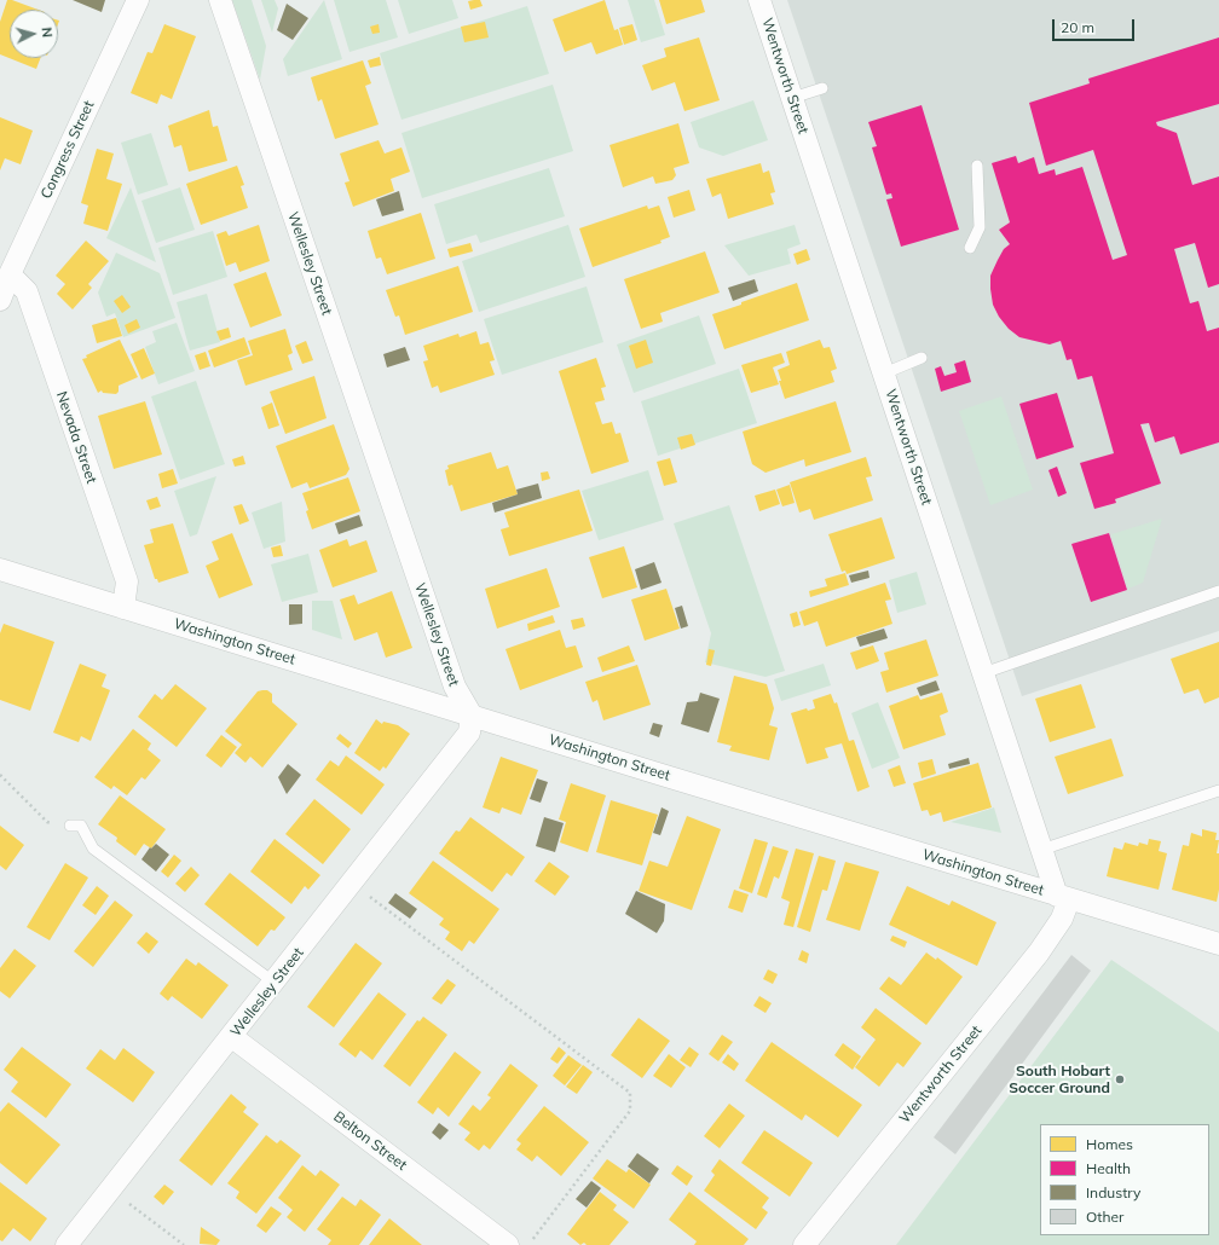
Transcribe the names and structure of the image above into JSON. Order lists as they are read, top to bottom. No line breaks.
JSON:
{"streets":{"street":["Wentworth Street","Congress Street","Wellesley Street","Nevada Street","Washington Street","Belton Street"]},"crossings":[["Wentworth Street","Washington Street"],["Congress Street","Nevada Street"],["Wellesley Street","Washington Street"],["Wellesley Street","Belton Street"],["Nevada Street","Washington Street"]],"places":["South Hobart Soccer Ground"],"legend":["Homes","Health","Industry","Other"],"scale_bar":"20 m","north":"right"}
